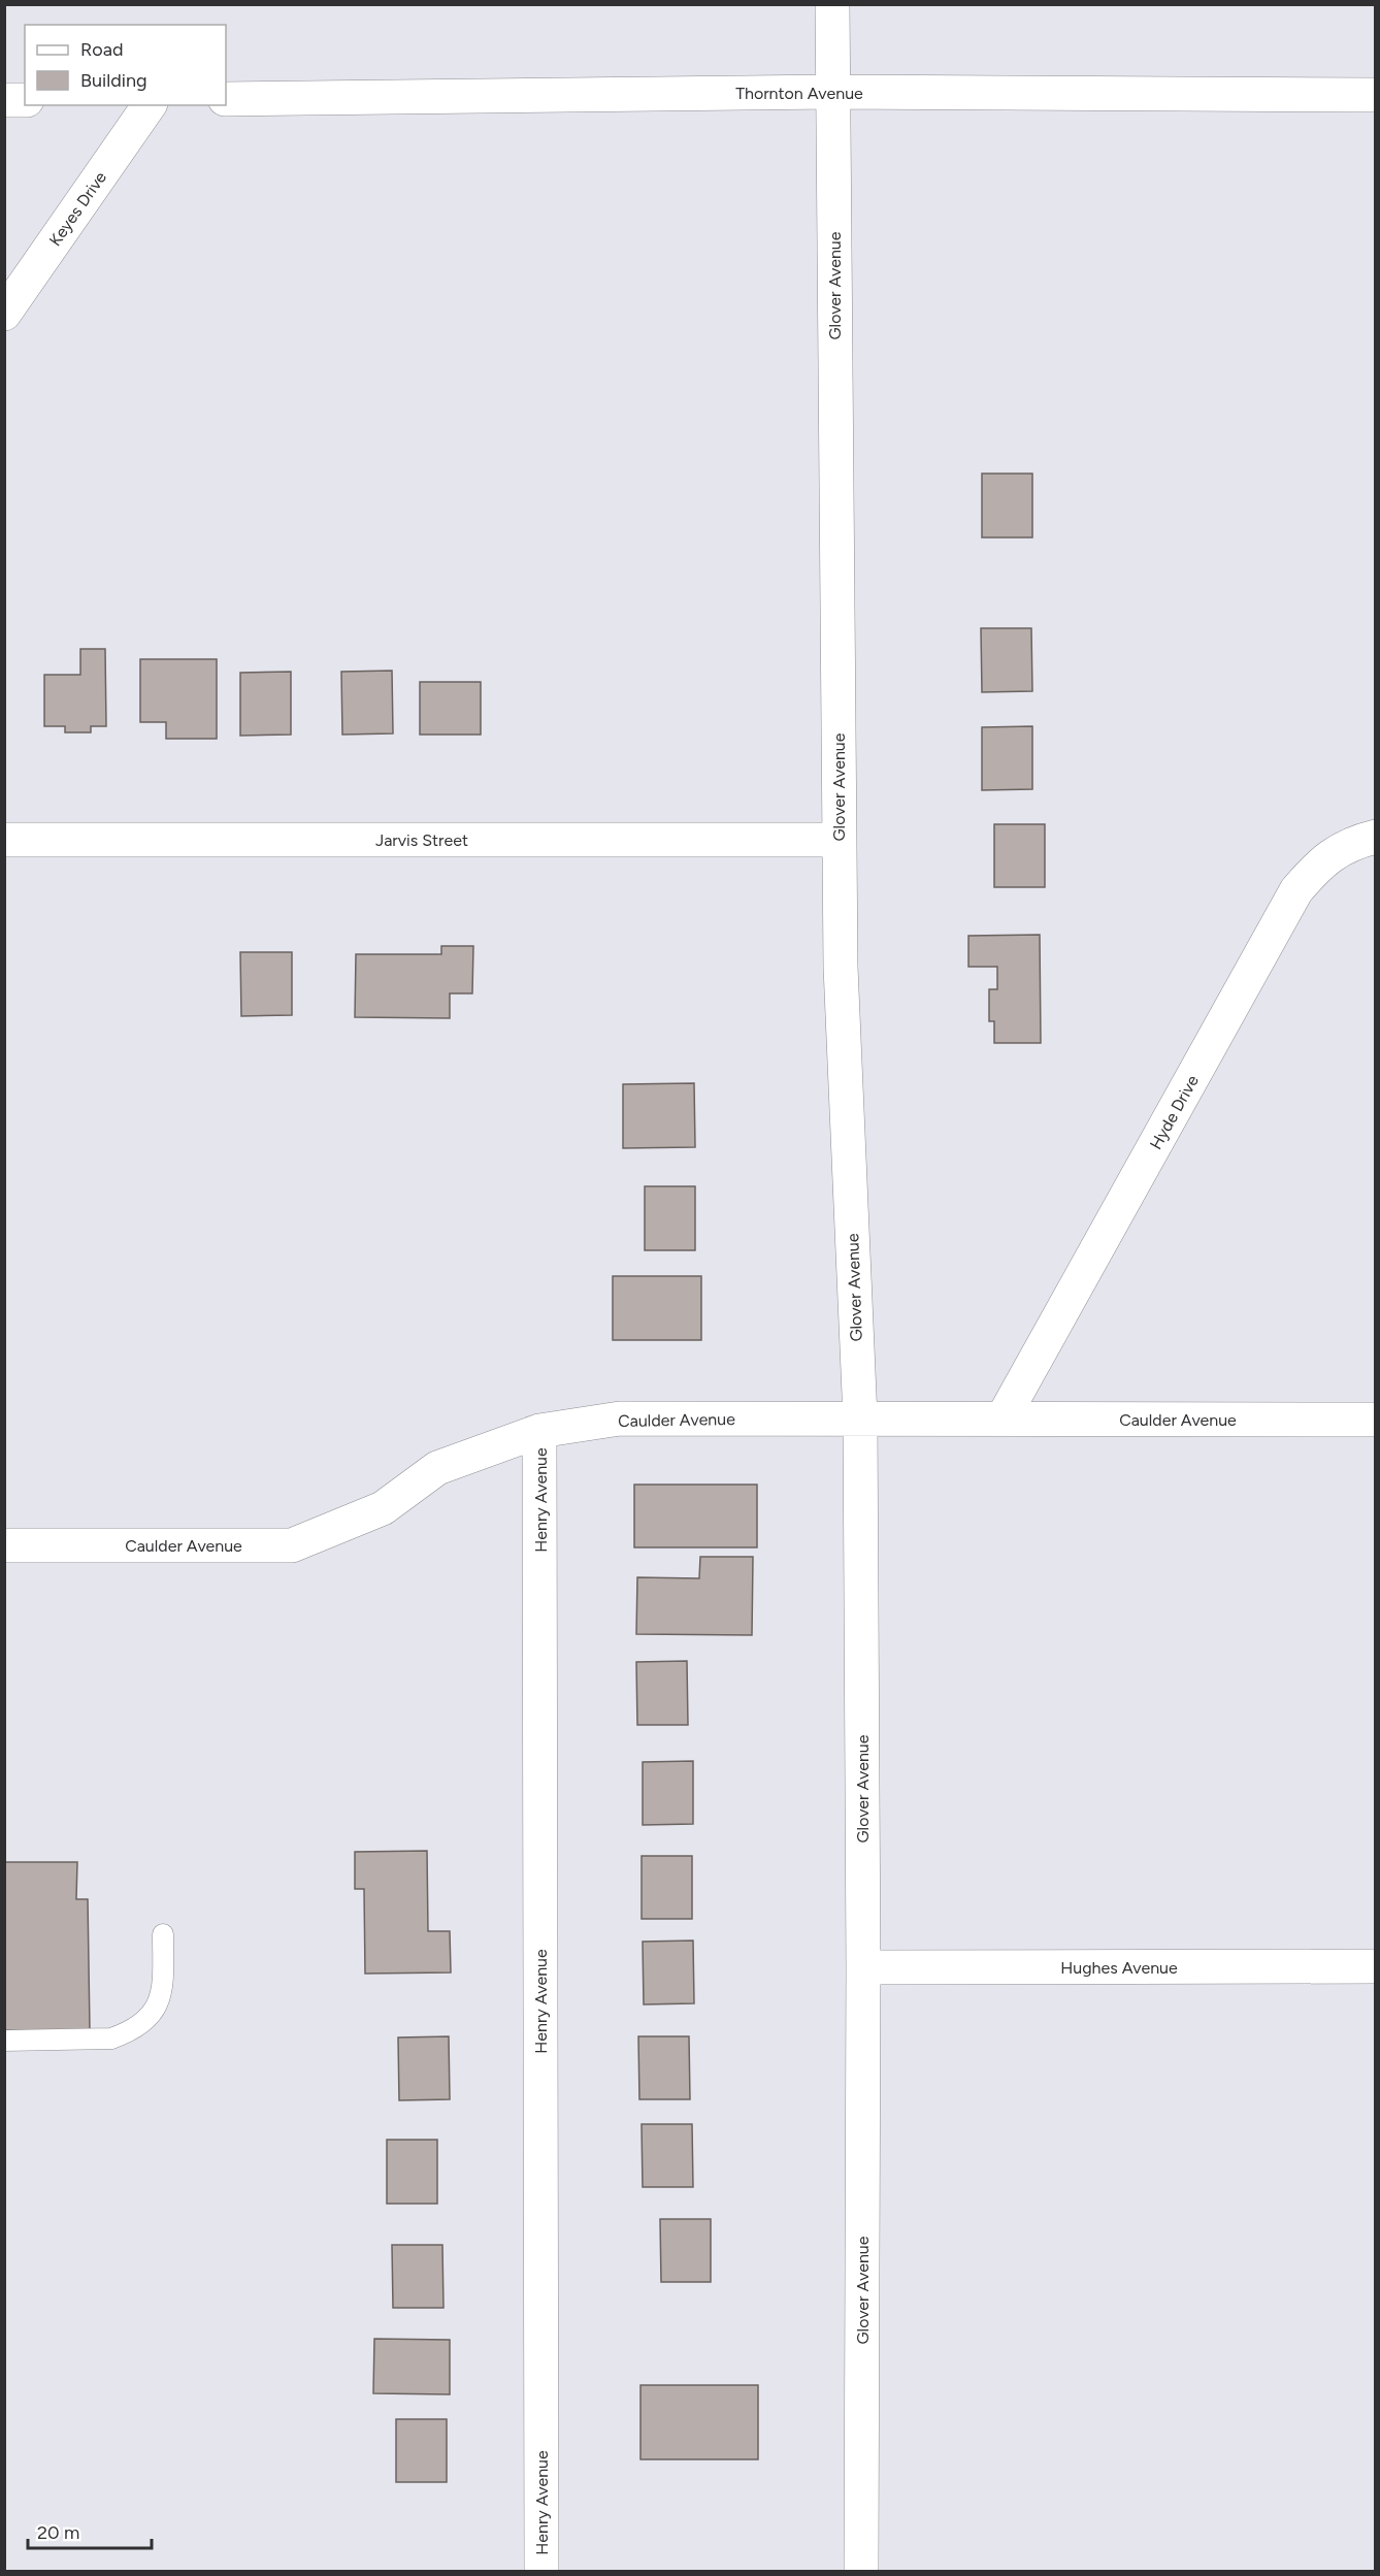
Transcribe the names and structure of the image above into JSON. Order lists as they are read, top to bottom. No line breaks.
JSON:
{"streets":{"street":["Thornton Avenue","Keyes Drive","Glover Avenue","Jarvis Street","Hyde Drive","Caulder Avenue","Henry Avenue","Hughes Avenue"]},"crossings":[["Thornton Avenue","Glover Avenue"],["Glover Avenue","Jarvis Street"],["Glover Avenue","Caulder Avenue"],["Glover Avenue","Hughes Avenue"],["Hyde Drive","Caulder Avenue"],["Caulder Avenue","Henry Avenue"]],"legend":["Road","Building"],"scale_bar":"20 m"}
